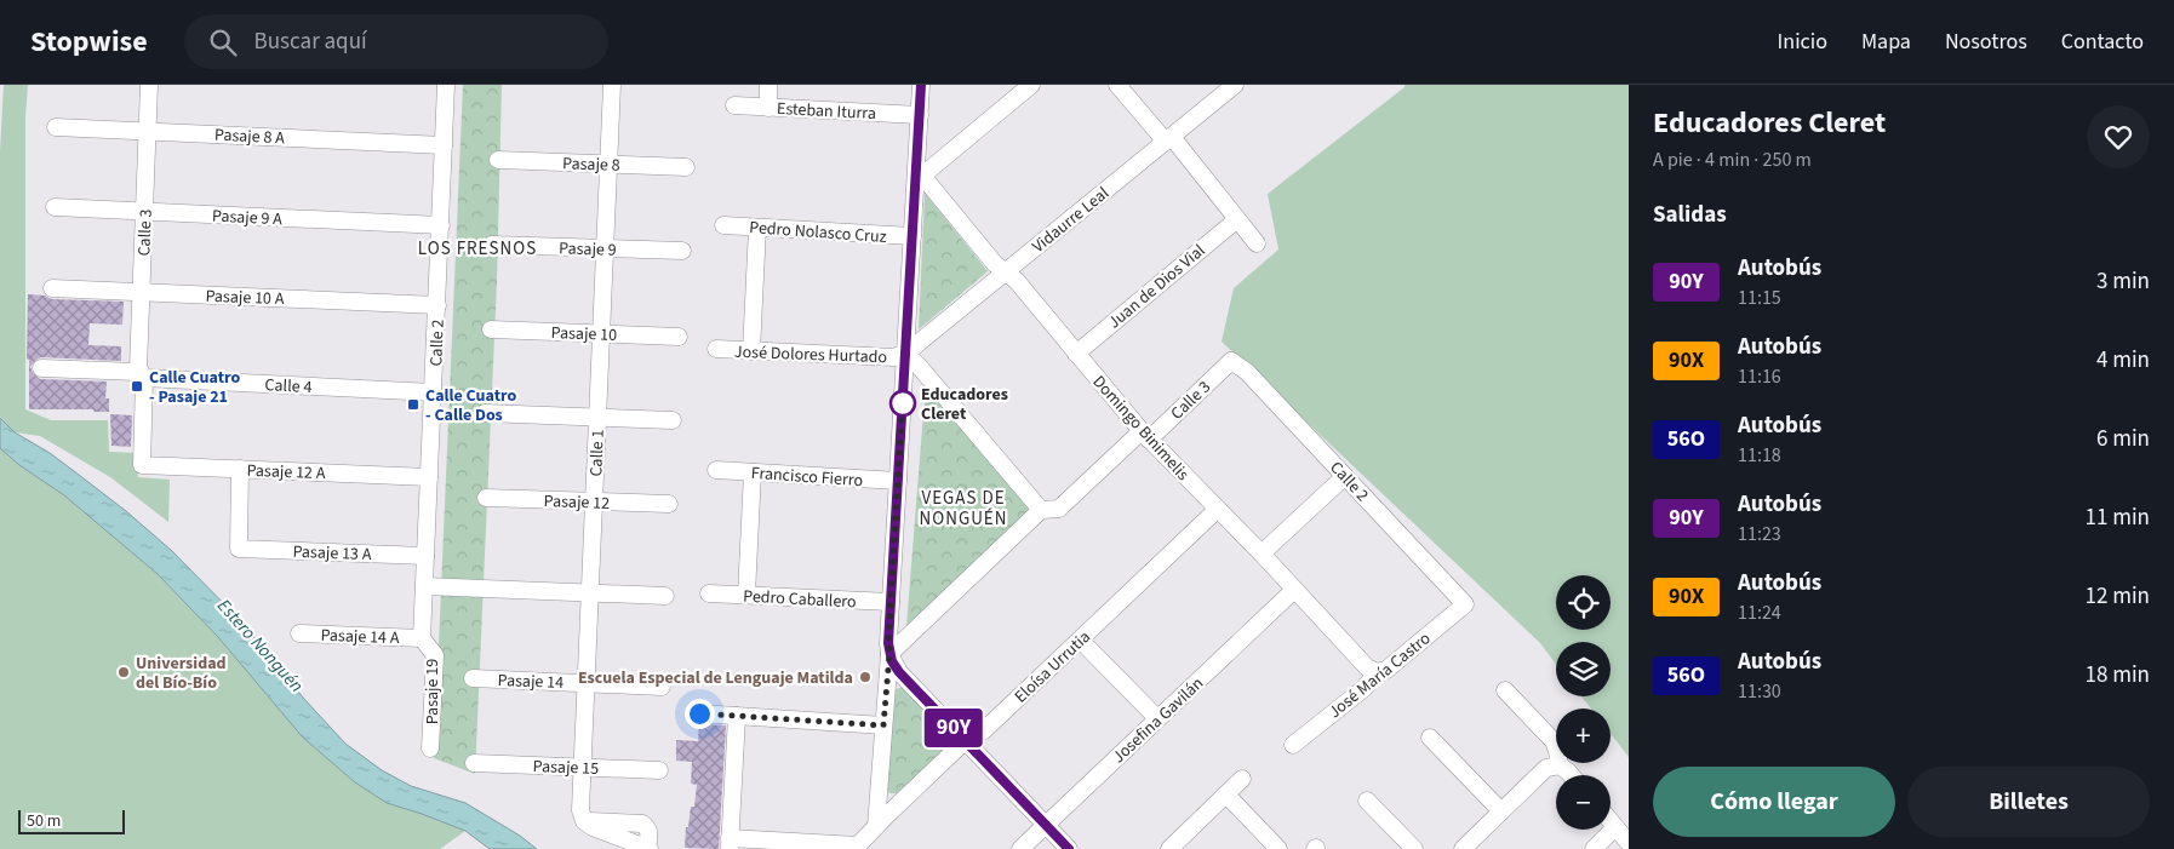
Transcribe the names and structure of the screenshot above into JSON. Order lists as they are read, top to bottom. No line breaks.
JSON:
{"streets":{"street":["Esteban Iturra","Pasaje 8 A","Pasaje 8","Pasaje 9 A","Vidaurre Leal","Pedro Nolasco Cruz","Calle 3","Pasaje 9","Juan de Dios Vial","Pasaje 10 A","Pasaje 10","Calle 2","José Dolores Hurtado","Calle 4","Domingo Binimelis","Calle 1","Pasaje 12 A","Francisco Fierro","Pasaje 12","Pasaje 13 A","Pedro Caballero","Pasaje 14 A","Eloísa Urrutia","José María Castro","Pasaje 14","Pasaje 19","Josefina Gavilán","Pasaje 15"]},"crossings":[["Pasaje 8 A","Calle 3"],["Pasaje 8 A","Calle 2"],["Pasaje 8","Calle 1"],["Pasaje 9 A","Calle 3"],["Pasaje 9 A","Calle 2"],["Vidaurre Leal","José Dolores Hurtado"],["Vidaurre Leal","Domingo Binimelis"],["Calle 3","Pasaje 10 A"],["Calle 3","Calle 2"],["Calle 3","Calle 4"],["Calle 3","Domingo Binimelis"],["Calle 3","Pasaje 12 A"],["Pasaje 9","Calle 1"],["Juan de Dios Vial","Domingo Binimelis"],["Pasaje 10 A","Calle 2"],["Pasaje 10","Calle 1"],["Calle 2","Calle 4"],["Calle 2","Pasaje 12 A"],["Calle 2","Pasaje 13 A"],["Calle 2","Pasaje 14 A"],["Calle 2","José María Castro"],["Calle 2","Pasaje 19"],["Domingo Binimelis","Eloísa Urrutia"],["Domingo Binimelis","José María Castro"],["Domingo Binimelis","Josefina Gavilán"],["Calle 1","Pasaje 12"],["Calle 1","Pasaje 14"],["Calle 1","Pasaje 15"],["Pasaje 12 A","Pasaje 13 A"],["Pasaje 14 A","Pasaje 19"]],"districts":["LOS FRESNOS","VEGAS DE NONGUÉN"],"water":["Estero Nonguén"],"places":{"transit":["Calle Cuatro - Pasaje 21","Calle Cuatro - Calle Dos"],"other":["Educadores Cleret","Universidad del Bío-Bío","Escuela Especial de Lenguaje Matilda"]},"lines":["bus line 90Y"],"scale_bar":"50 m","page":{"header":"Stopwise","search":"Buscar aquí","nav":["Inicio","Mapa","Nosotros","Contacto"],"on_map":"90Y","heading":[["Educadores Cleret","A pie · 4 min · 250 m"],"Salidas"],"list":[{"mark":"90Y","name":"Autobús","note":"11:15","value":"3 min"},{"mark":"90X","name":"Autobús","note":"11:16","value":"4 min"},{"mark":"56O","name":"Autobús","note":"11:18","value":"6 min"},{"mark":"90Y","name":"Autobús","note":"11:23","value":"11 min"},{"mark":"90X","name":"Autobús","note":"11:24","value":"12 min"},{"mark":"56O","name":"Autobús","note":"11:30","value":"18 min"}],"map_buttons":["+","−"],"buttons":["Cómo llegar","Billetes"],"scale":"50 m"}}
